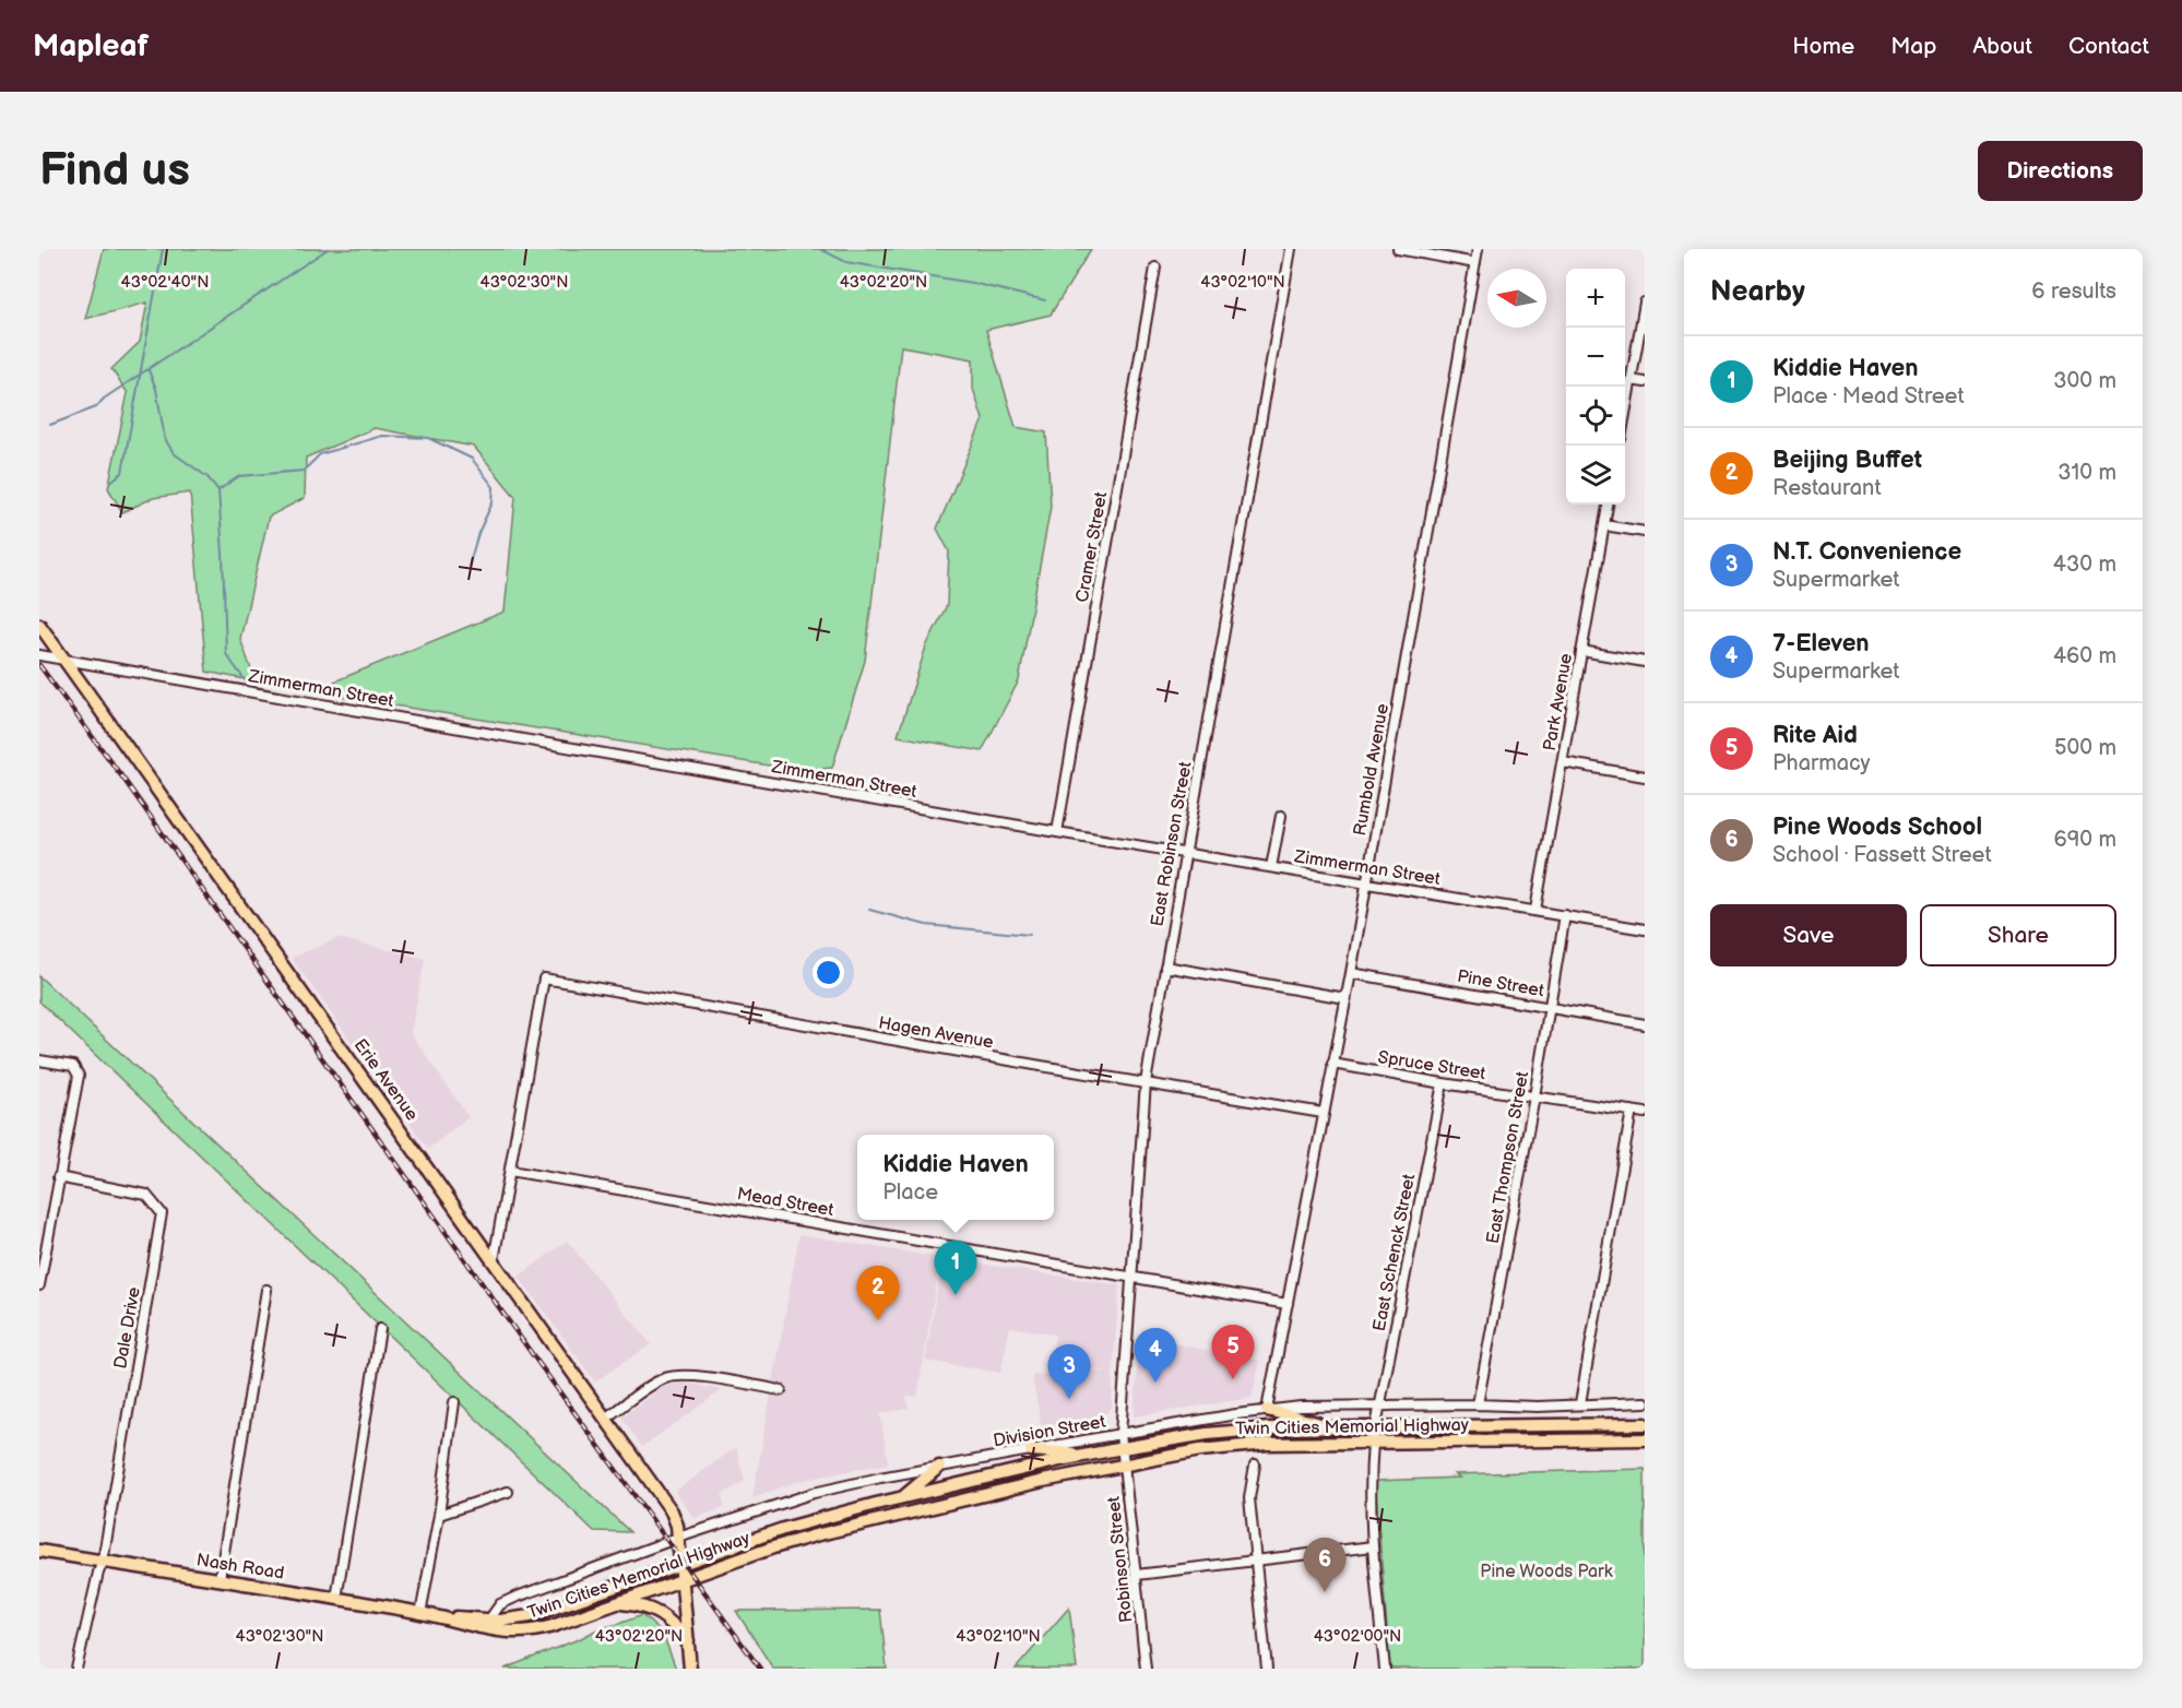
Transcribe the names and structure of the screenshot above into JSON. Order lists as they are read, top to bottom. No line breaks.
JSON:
{"streets":{"main road":["Erie Avenue","Twin Cities Memorial Highway","Nash Road"],"street":["Cramer Street","Zimmerman Street","Park Avenue","Rumbold Avenue","East Robinson Street","Pine Street","Hagen Avenue","Spruce Street","East Thompson Street","Mead Street","East Schenck Street","Dale Drive","Division Street","Robinson Street"]},"crossings":[["Cramer Street","Zimmerman Street"],["Zimmerman Street","Park Avenue"],["Zimmerman Street","Rumbold Avenue"],["Zimmerman Street","East Robinson Street"],["Zimmerman Street","Erie Avenue"],["Zimmerman Street","East Thompson Street"],["Rumbold Avenue","Pine Street"],["Rumbold Avenue","Hagen Avenue"],["Rumbold Avenue","Spruce Street"],["Rumbold Avenue","Mead Street"],["Rumbold Avenue","Division Street"],["East Robinson Street","Hagen Avenue"],["East Robinson Street","Mead Street"],["East Robinson Street","Twin Cities Memorial Highway"],["East Robinson Street","Division Street"],["East Robinson Street","Robinson Street"],["Pine Street","East Thompson Street"],["Hagen Avenue","Mead Street"],["Spruce Street","East Thompson Street"],["Spruce Street","East Schenck Street"],["Erie Avenue","Twin Cities Memorial Highway"],["Erie Avenue","Division Street"],["East Thompson Street","Division Street"],["East Schenck Street","Twin Cities Memorial Highway"],["East Schenck Street","Division Street"],["Dale Drive","Nash Road"],["Twin Cities Memorial Highway","Division Street"],["Twin Cities Memorial Highway","Robinson Street"],["Twin Cities Memorial Highway","Nash Road"]],"parks":["Pine Woods Park"],"north":"left","page":{"header":"Mapleaf","nav":["Home","Map","About","Contact"],"buttons":["Directions",["Save","Share"]],"title":"Find us","heading":["Nearby","6 results"],"map_buttons":["+","−"],"list":[{"mark":"1","name":"Kiddie Haven","note":"Place · Mead Street","value":"300 m"},{"mark":"2","name":"Beijing Buffet","note":"Restaurant","value":"310 m"},{"mark":"3","name":"N.T. Convenience","note":"Supermarket","value":"430 m"},{"mark":"4","name":"7-Eleven","note":"Supermarket","value":"460 m"},{"mark":"5","name":"Rite Aid","note":"Pharmacy","value":"500 m"},{"mark":"6","name":"Pine Woods School","note":"School · Fassett Street","value":"690 m"}],"popup":["Kiddie Haven","Place"],"pins":["1","2","5","4","3","6"]},"coordinates":["43°02'40\"N","43°02'30\"N","43°02'20\"N","43°02'10\"N","43°02'00\"N"]}
